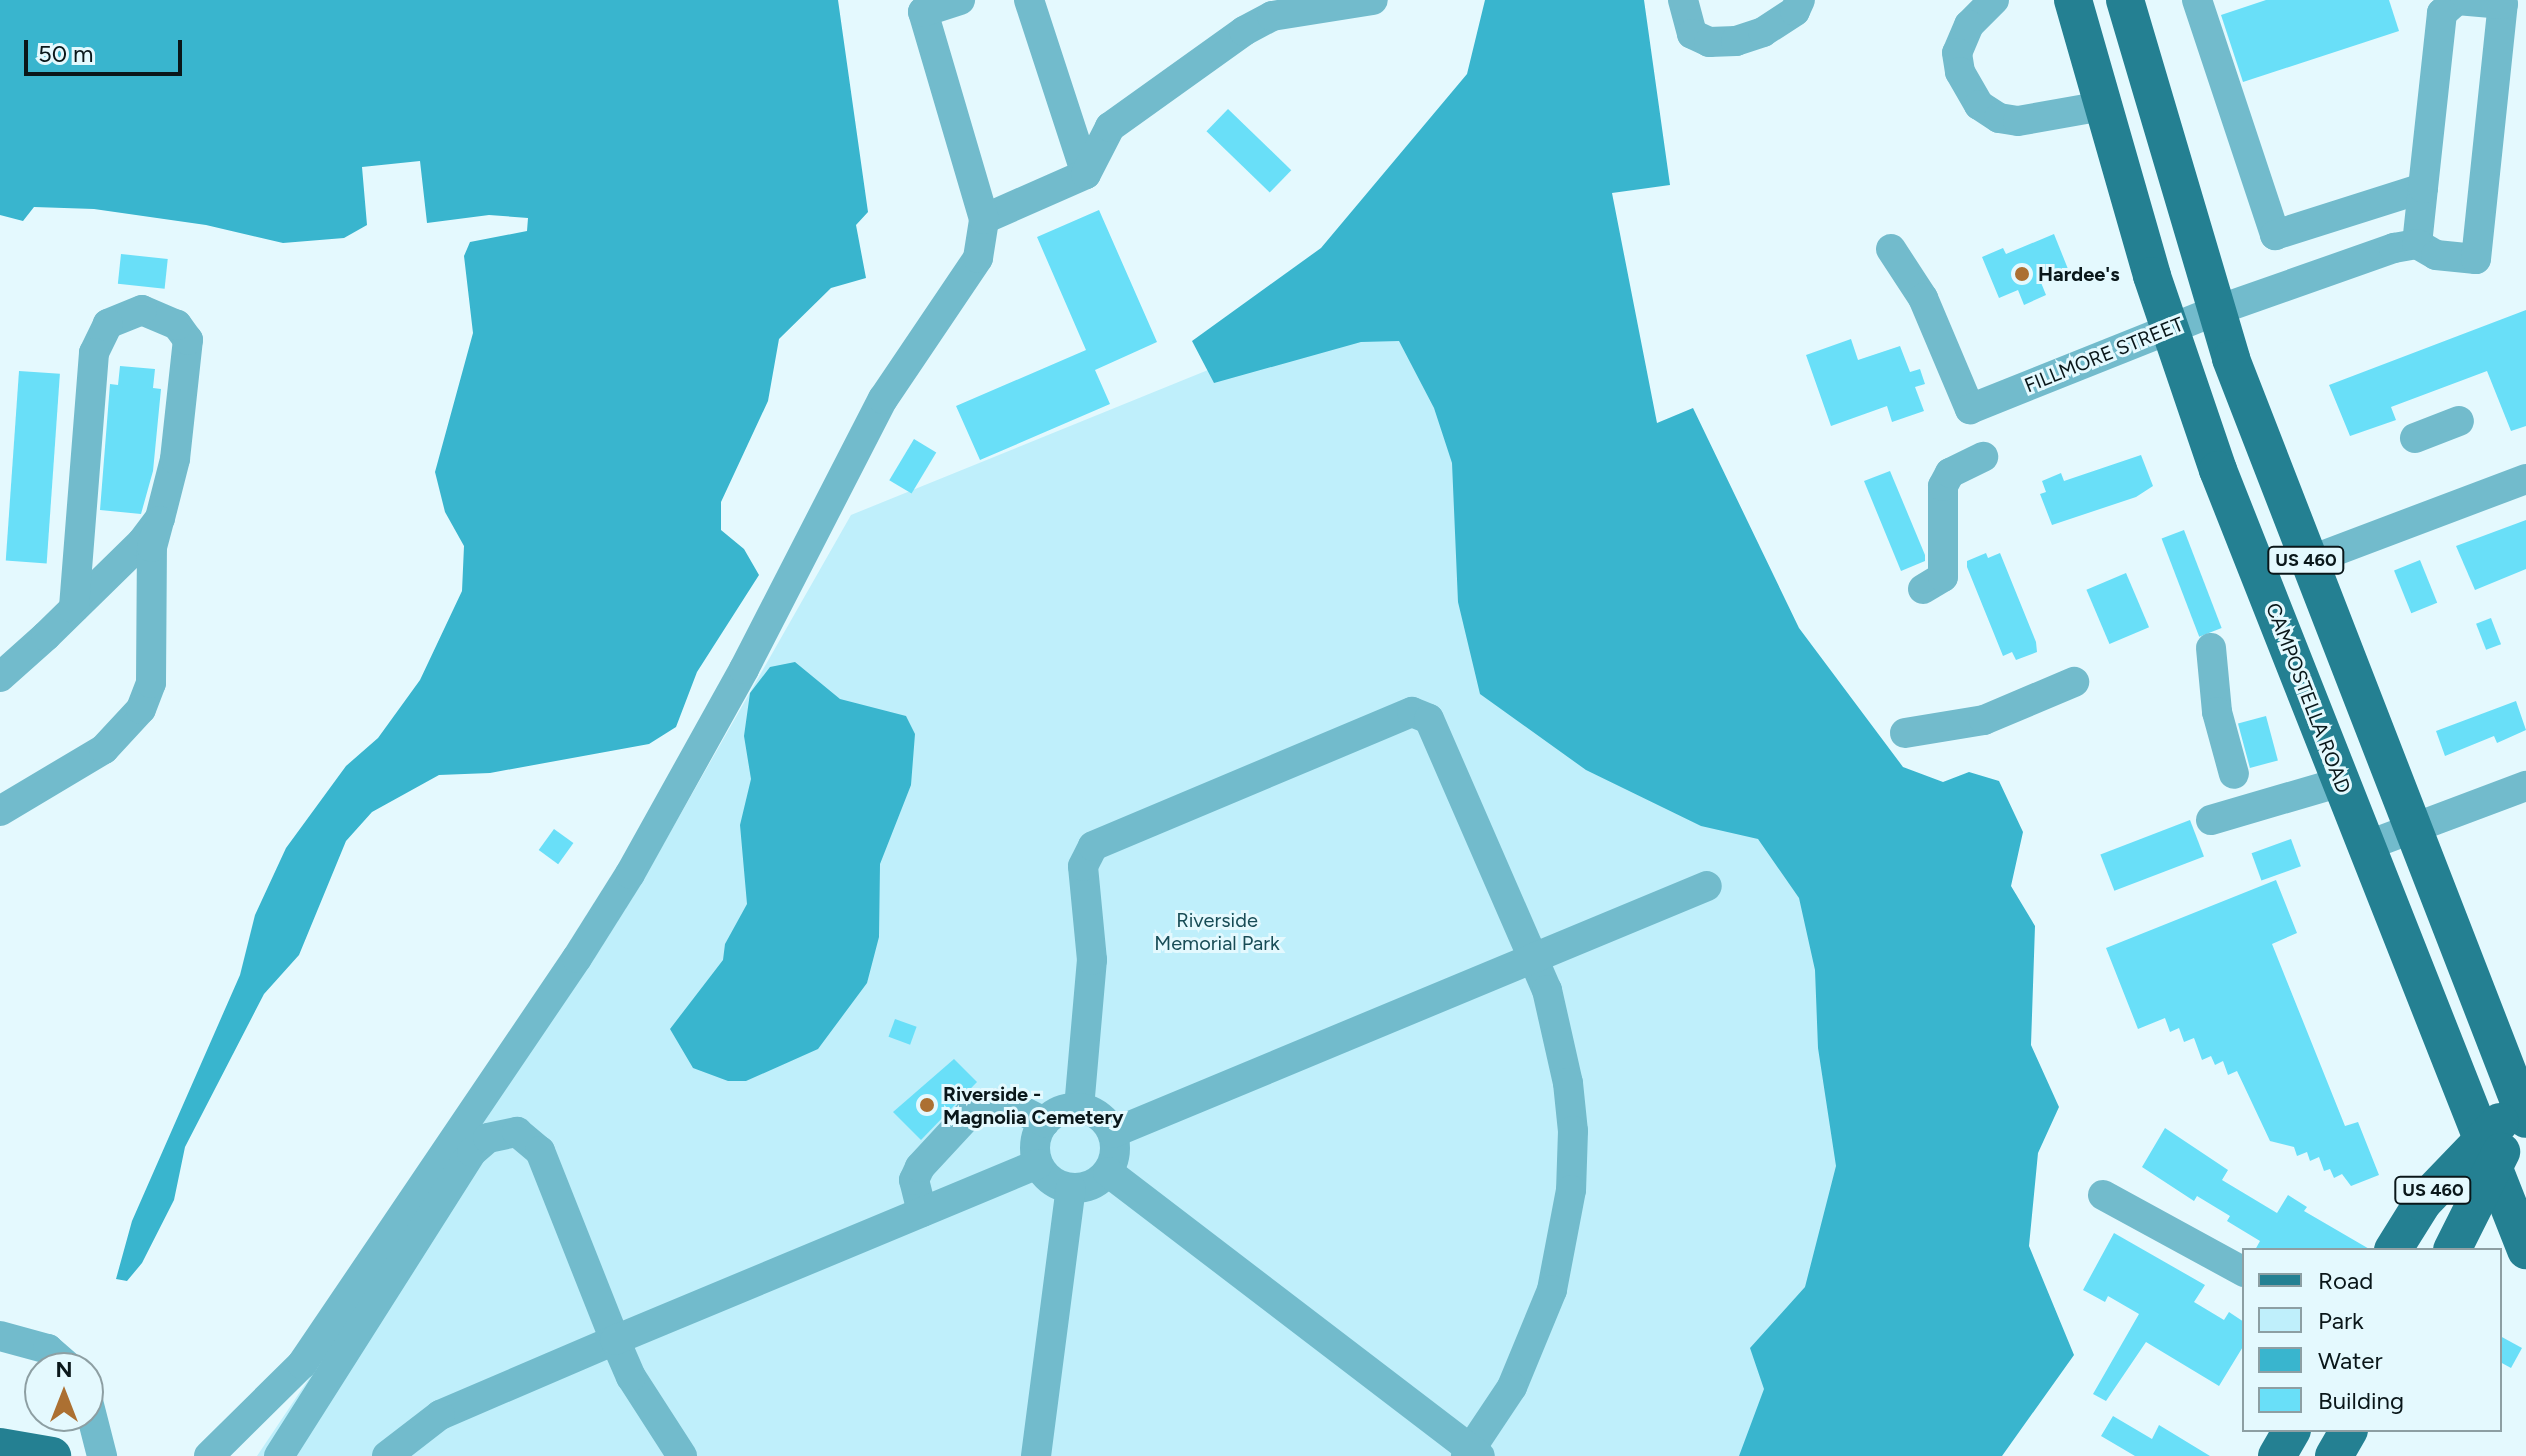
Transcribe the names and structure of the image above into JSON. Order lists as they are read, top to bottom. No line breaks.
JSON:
{"streets":{"main road":["US 460","CAMPOSTELLA ROAD"],"street":["FILLMORE STREET"]},"crossings":[["FILLMORE STREET","US 460"],["FILLMORE STREET","CAMPOSTELLA ROAD"],["US 460","CAMPOSTELLA ROAD"]],"parks":["Riverside Memorial Park"],"places":["Hardee's","Riverside - Magnolia Cemetery"],"legend":["Road","Park","Water","Building"],"scale_bar":"50 m","north":"top"}
